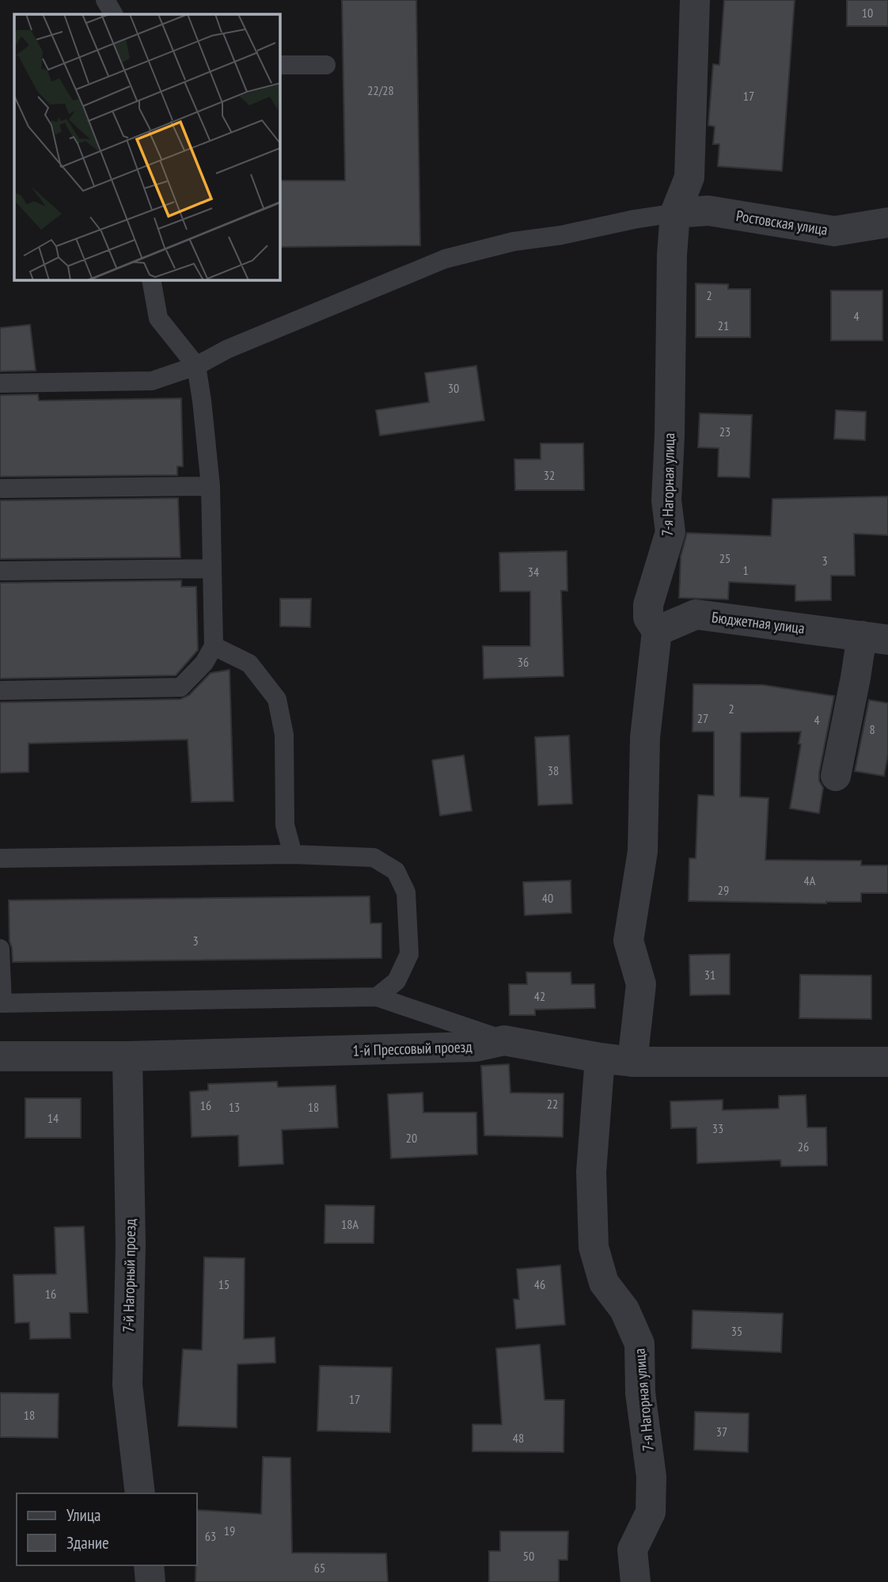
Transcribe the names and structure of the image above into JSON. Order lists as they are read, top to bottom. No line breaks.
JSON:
{"streets":{"street":["Ростовская улица","7-я Нагорная улица","Бюджетная улица","1-й Прессовый проезд","7-й Нагорный проезд"]},"crossings":[["Ростовская улица","7-я Нагорная улица"],["7-я Нагорная улица","Бюджетная улица"],["7-я Нагорная улица","1-й Прессовый проезд"],["1-й Прессовый проезд","7-й Нагорный проезд"]],"house_numbers":["10","22/28","17","2","4","21","30","23","32","25","3","1","34","36","2","27","4","8","38","4А","29","40","3","31","42","22","16","13","18","14","33","20","26","18А","15","46","16","35","17","18","37","48","19","63","50","65"],"legend":["Улица","Здание"]}
